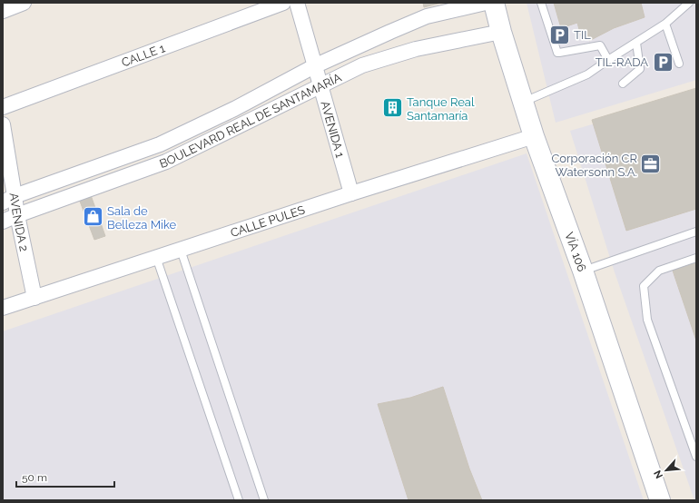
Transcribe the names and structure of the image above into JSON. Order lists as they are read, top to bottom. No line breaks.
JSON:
{"streets":{"main road":["VÍA 106"],"street":["CALLE 1","BOULEVARD REAL DE SANTAMARÍA","AVENIDA 1","CALLE PULES","AVENIDA 2"]},"crossings":[["BOULEVARD REAL DE SANTAMARÍA","AVENIDA 1"],["BOULEVARD REAL DE SANTAMARÍA","AVENIDA 2"],["BOULEVARD REAL DE SANTAMARÍA","VÍA 106"],["AVENIDA 1","CALLE PULES"],["CALLE PULES","AVENIDA 2"],["CALLE PULES","VÍA 106"]],"places":{"parking":["TIL","TIL-RADA"],"building":["Tanque Real Santamaría"],"office":["Corporación CR Watersonn S.A."],"shop":["Sala de Belleza Mike"]},"scale_bar":"50 m","north":"bottom left"}
